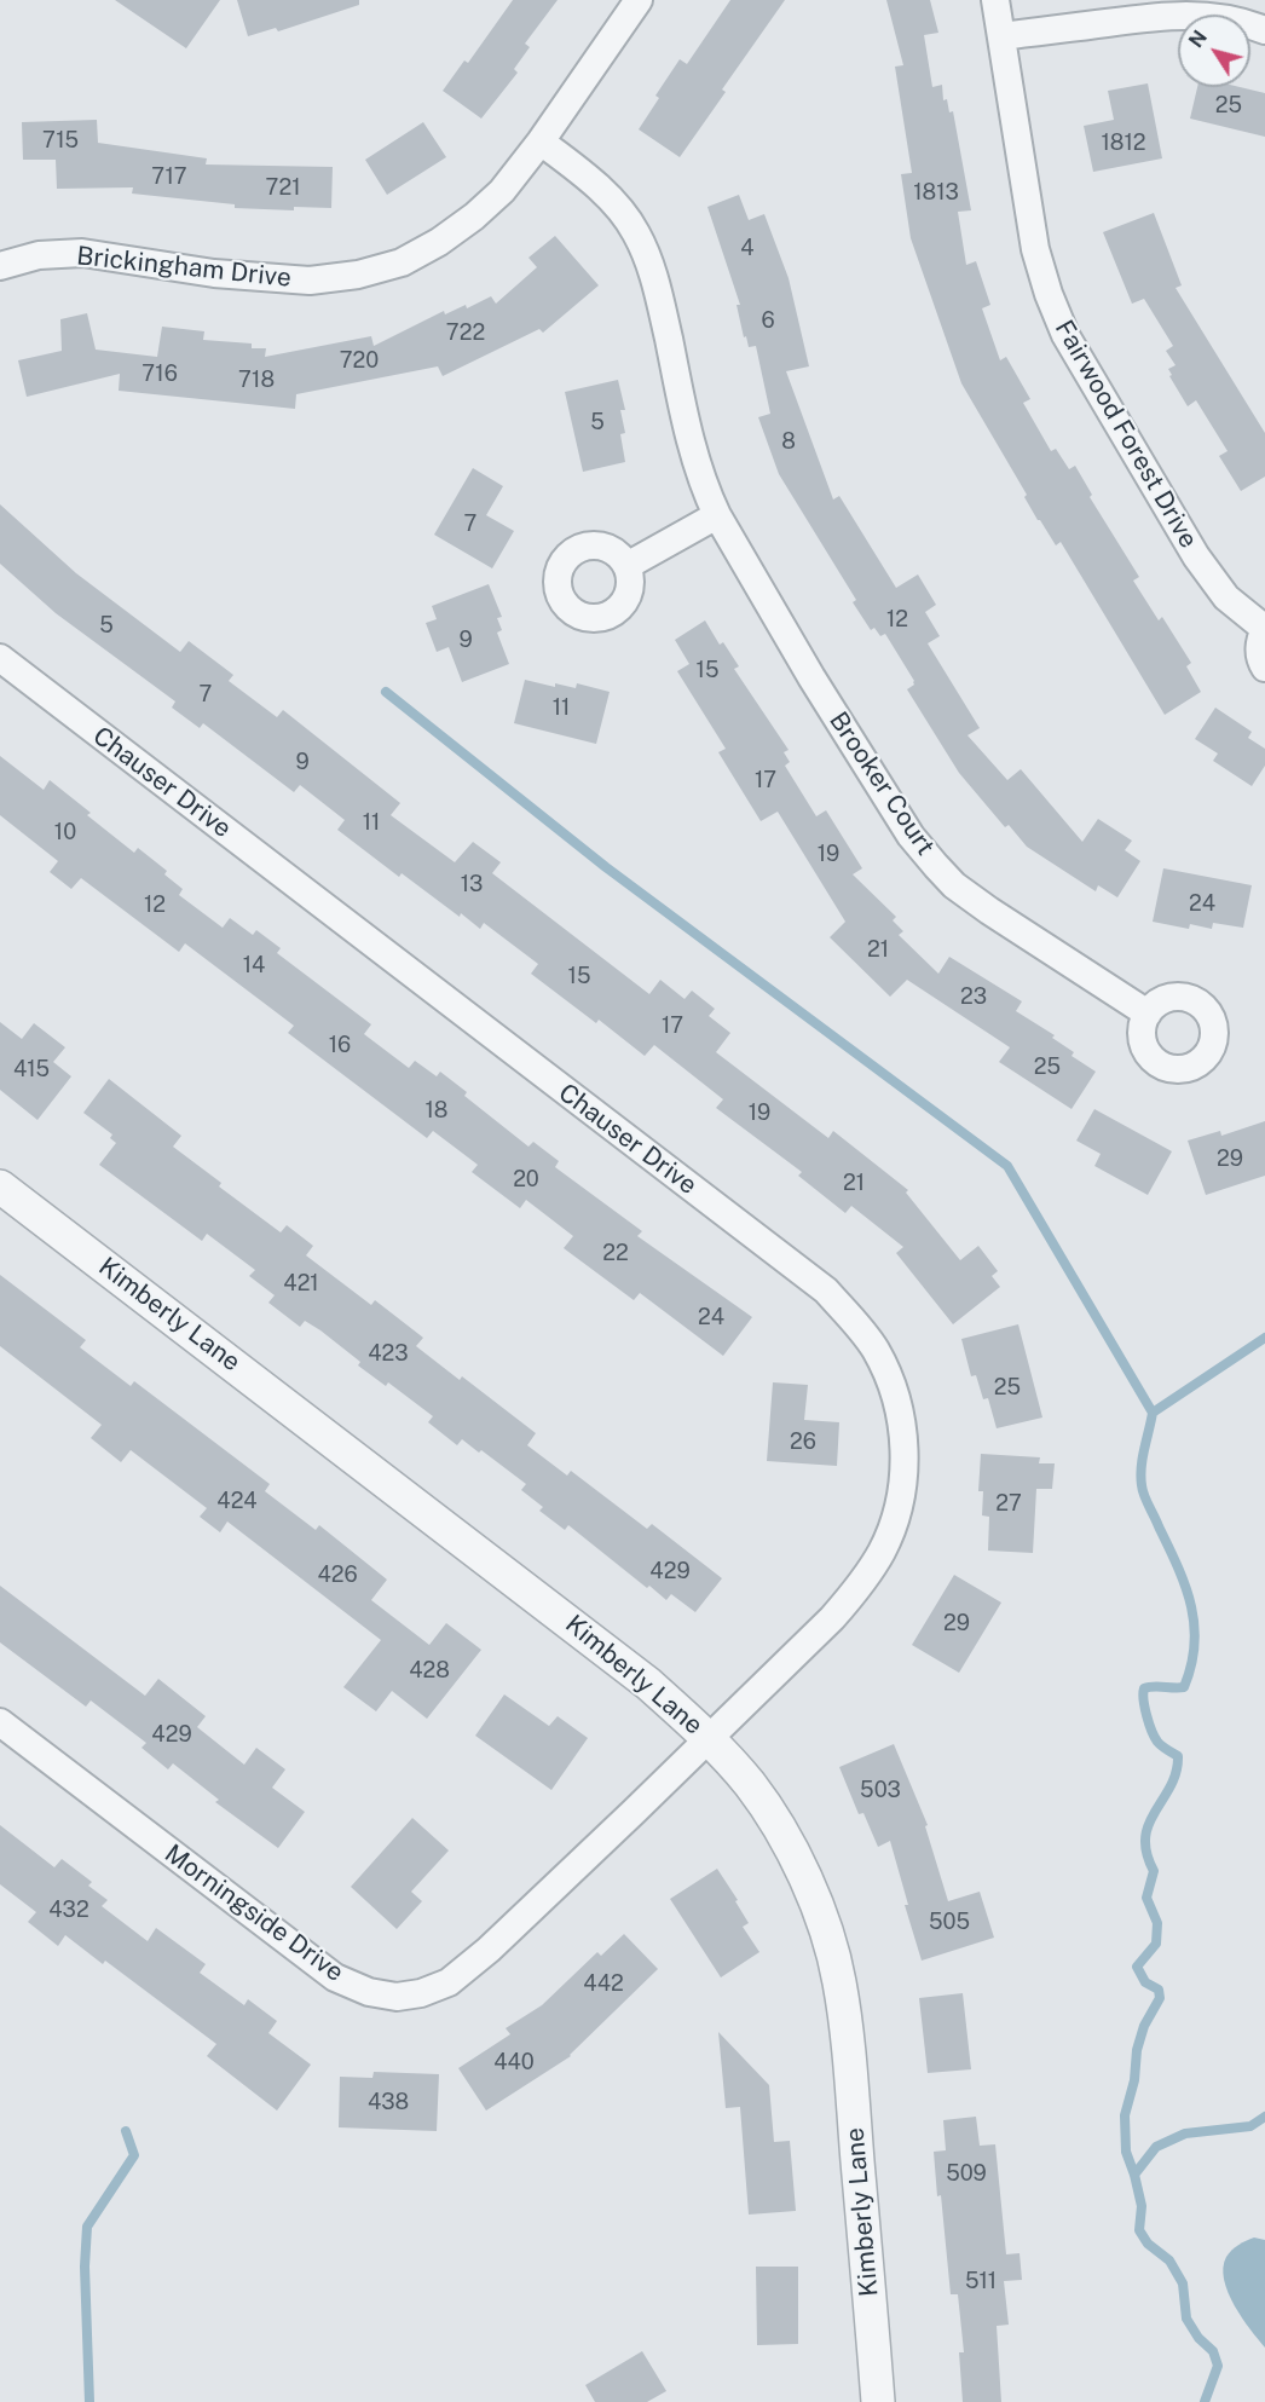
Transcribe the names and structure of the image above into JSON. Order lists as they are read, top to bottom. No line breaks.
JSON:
{"streets":{"street":["Brickingham Drive","Fairwood Forest Drive","Chauser Drive","Brooker Court","Kimberly Lane","Morningside Drive"]},"crossings":[["Brickingham Drive","Brooker Court"],["Chauser Drive","Kimberly Lane"],["Chauser Drive","Morningside Drive"],["Kimberly Lane","Morningside Drive"]],"house_numbers":["25","715","1812","717","721","1813","4","6","722","720","716","718","5","8","7","12","5","9","15","7","11","9","17","11","10","19","13","24","12","21","14","15","23","17","16","25","415","18","19","29","20","21","22","421","24","423","25","26","424","27","429","426","29","428","429","503","432","505","442","440","438","509","511"],"north":"top left"}
